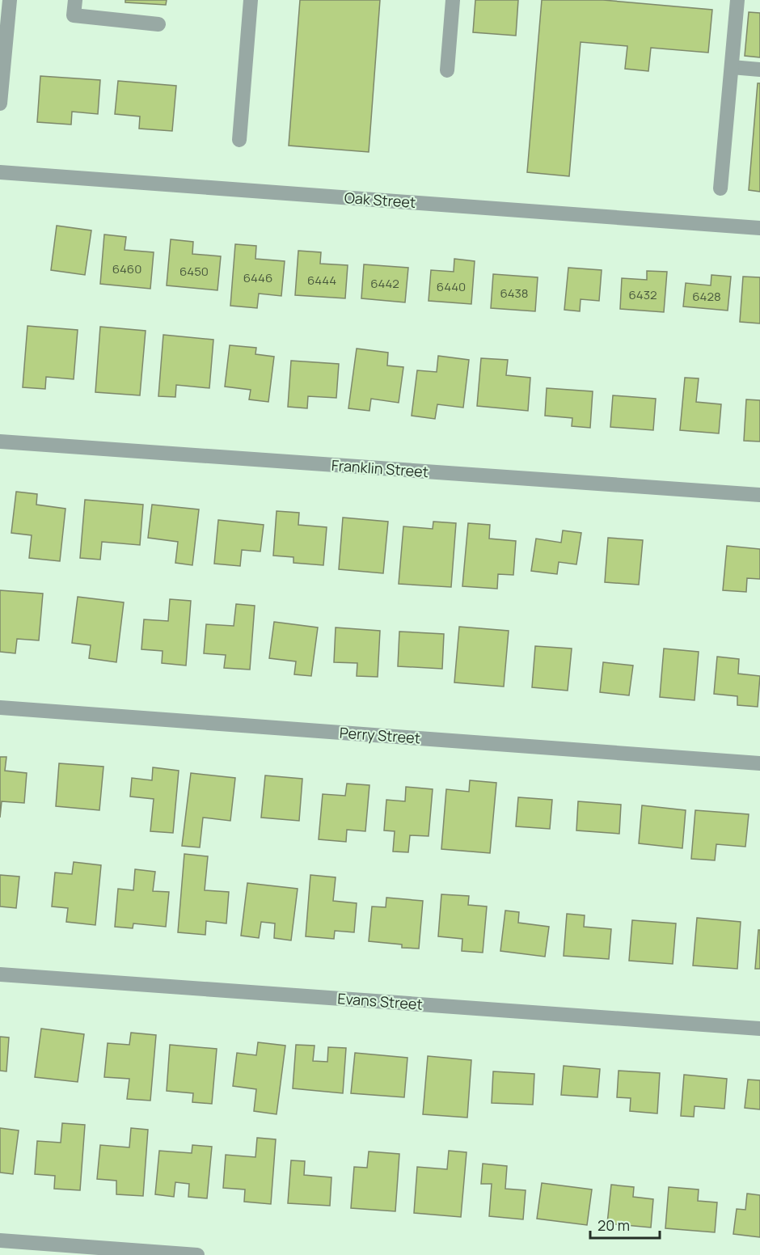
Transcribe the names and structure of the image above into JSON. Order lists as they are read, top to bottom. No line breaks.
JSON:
{"streets":{"street":["Oak Street","Franklin Street","Perry Street","Evans Street"]},"house_numbers":["6460","6450","6446","6444","6442","6440","6438","6432","6428"],"scale_bar":"20 m"}
